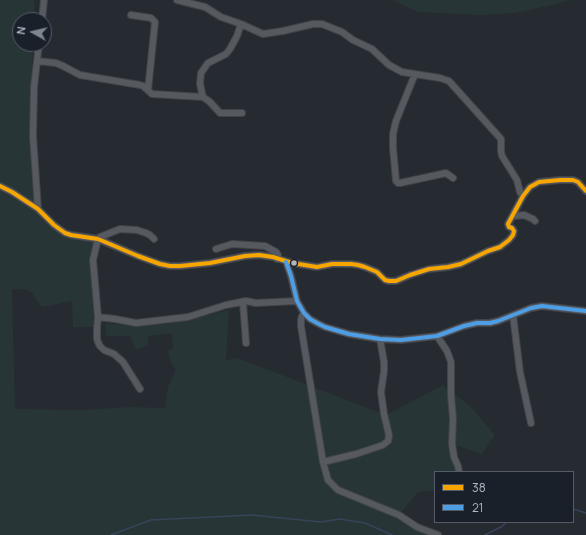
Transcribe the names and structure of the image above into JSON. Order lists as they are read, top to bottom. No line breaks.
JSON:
{"lines":["transit line 38","transit line 21"],"legend":["38","21"],"north":"left"}
